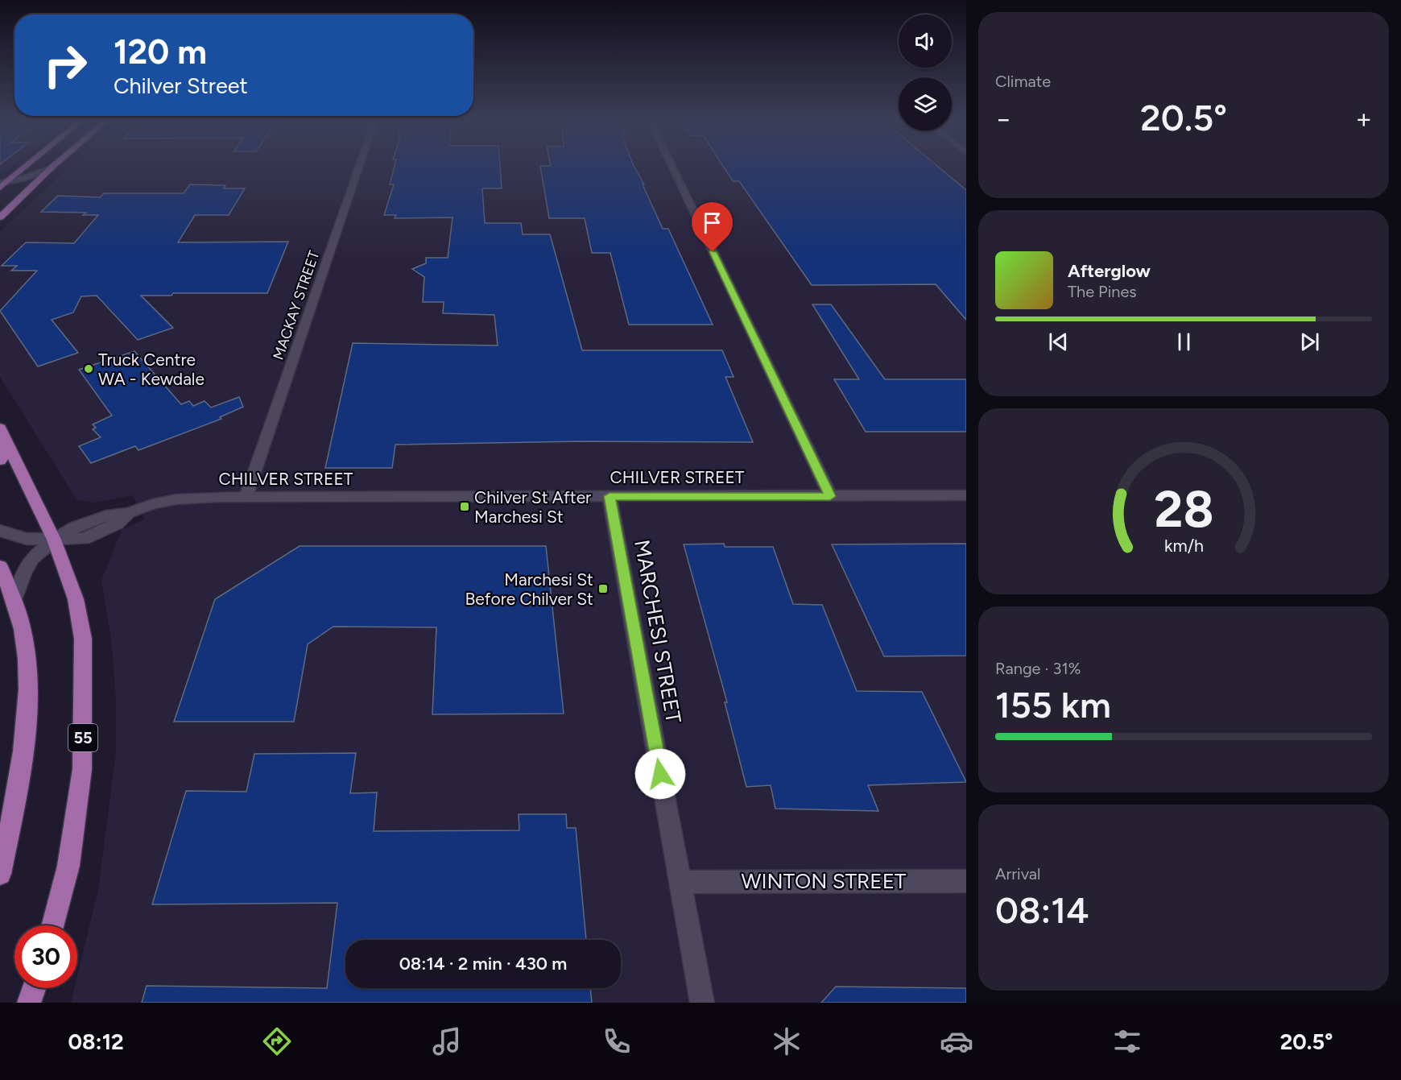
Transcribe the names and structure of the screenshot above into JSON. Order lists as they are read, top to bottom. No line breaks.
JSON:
{"streets":{"main road":["55"],"street":["MACKAY STREET","CHILVER STREET","MARCHESI STREET","WINTON STREET"]},"crossings":[["MACKAY STREET","CHILVER STREET"],["CHILVER STREET","MARCHESI STREET"],["CHILVER STREET","55"],["MARCHESI STREET","WINTON STREET"]],"places":{"other":["Truck Centre WA - Kewdale"],"transit":["Chilver St After Marchesi St","Marchesi St Before Chilver St"]},"page":{"tile":["Climate",["Range · 31%","155 km"],["Arrival","08:14"]],"turn":["120 m","Chilver Street"],"heat":["−","20.5°","+"],"song":["Afterglow","The Pines"],"limit":"30","trip":"08:14 · 2 min · 430 m","tabs":["08:12","20.5°"],"gauge":["28","km/h"]}}
